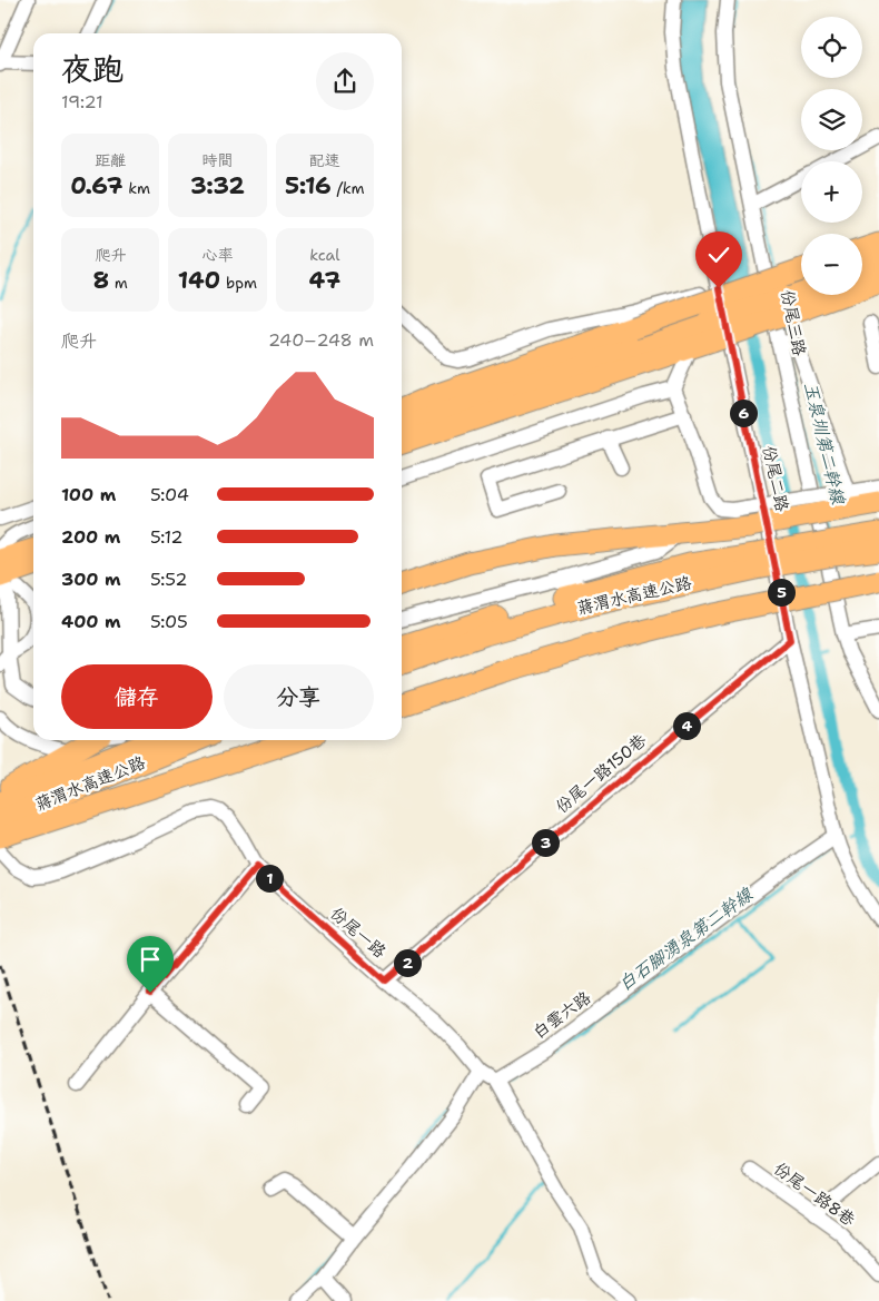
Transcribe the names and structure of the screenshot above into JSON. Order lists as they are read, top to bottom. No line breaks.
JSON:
{"streets":{"highway":["蔣渭水高速公路"],"street":["份尾三路","份尾二路","份尾一路150巷","份尾一路","白雲六路","份尾一路8巷"]},"crossings":[["份尾二路","份尾一路150巷"],["份尾二路","白雲六路"],["份尾一路150巷","份尾一路"],["份尾一路","白雲六路"]],"water":["玉泉圳第二幹線","白石腳湧泉第二幹線"],"page":{"map_buttons":["+","−"],"heading":["夜跑","19:21"],"stats":[["距離","0.67 km"],["時間","3:32"],["配速","5:16 /km"],["爬升","8 m"],["心率","140 bpm"],["kcal","47"]],"chart":["爬升","240–248 m"],"pins":["6","5","4","3","1","2"],"list":[{"name":"100 m","note":"5:04"},{"name":"200 m","note":"5:12"},{"name":"300 m","note":"5:52"},{"name":"400 m","note":"5:05"}],"buttons":["儲存","分享"]}}
